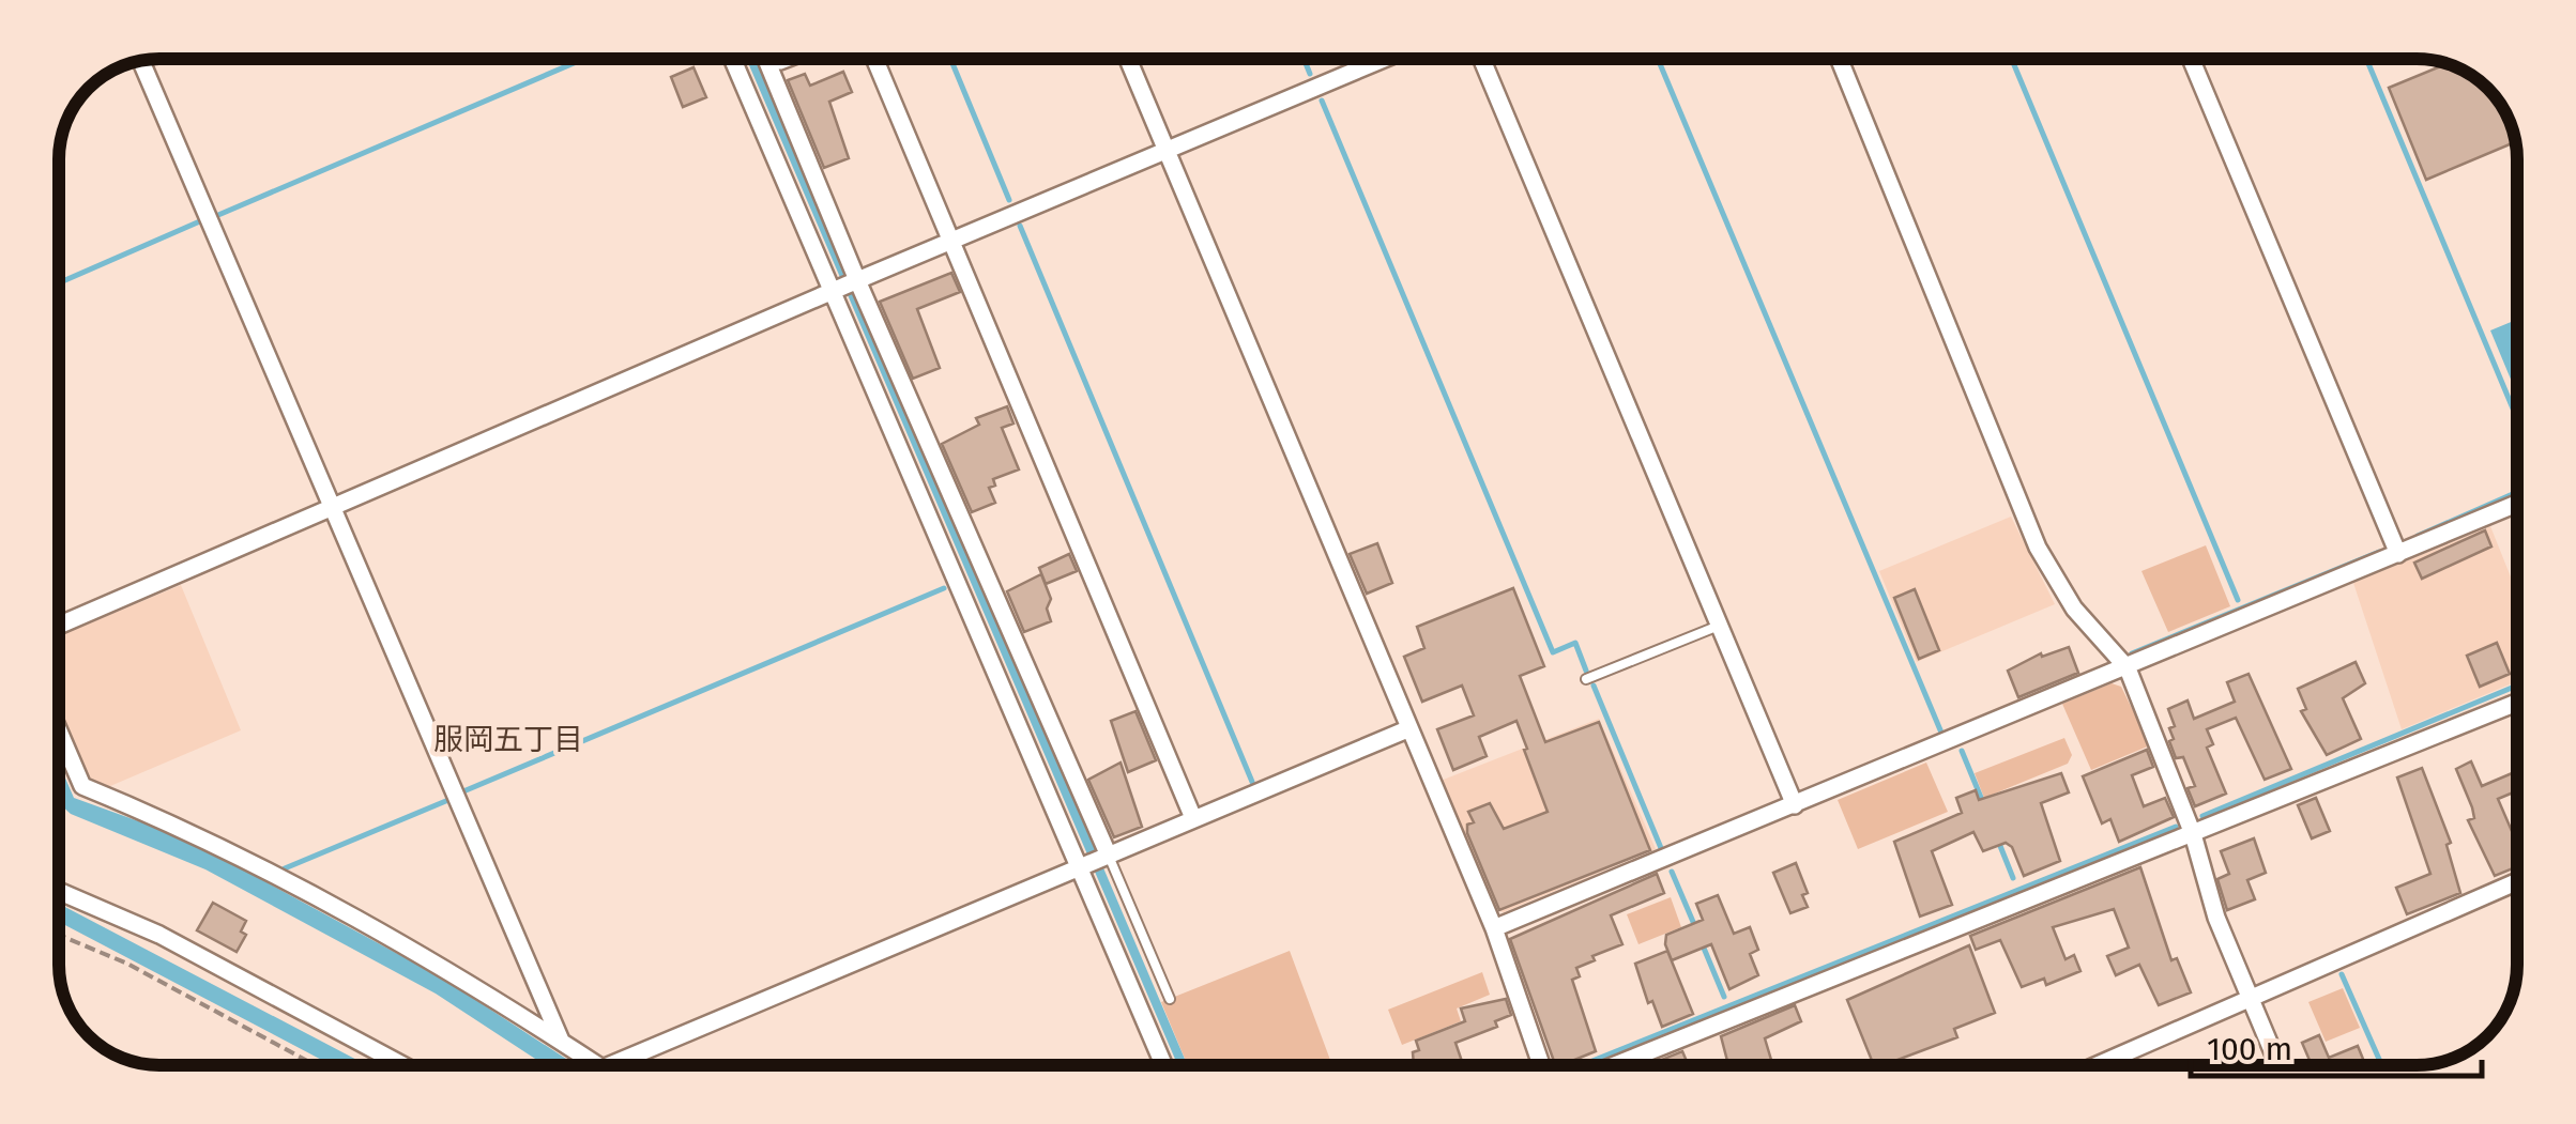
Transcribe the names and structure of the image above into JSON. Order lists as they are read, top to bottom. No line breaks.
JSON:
{"districts":["服岡五丁目"],"scale_bar":"100 m"}
